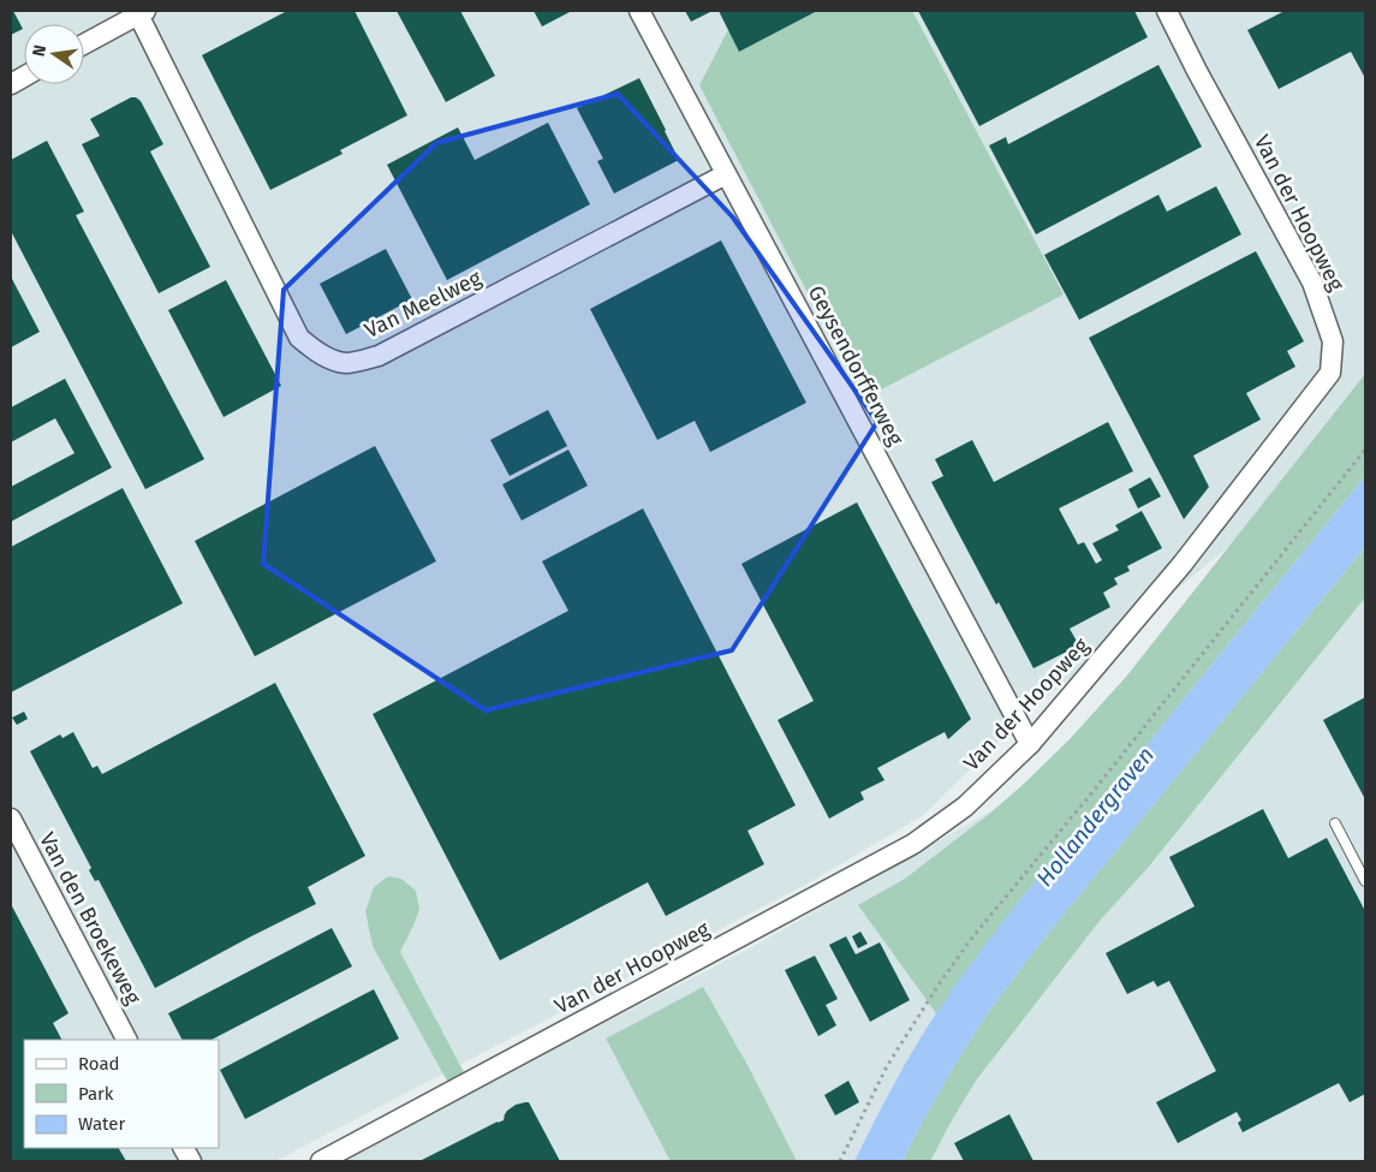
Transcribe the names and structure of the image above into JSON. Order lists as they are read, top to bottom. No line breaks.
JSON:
{"streets":{"street":["Van der Hoopweg","Van Meelweg","Geysendorfferweg","Van den Broekeweg"]},"crossings":[["Van der Hoopweg","Geysendorfferweg"],["Van Meelweg","Geysendorfferweg"]],"water":["Hollandergraven"],"legend":["Road","Park","Water"],"north":"left"}
